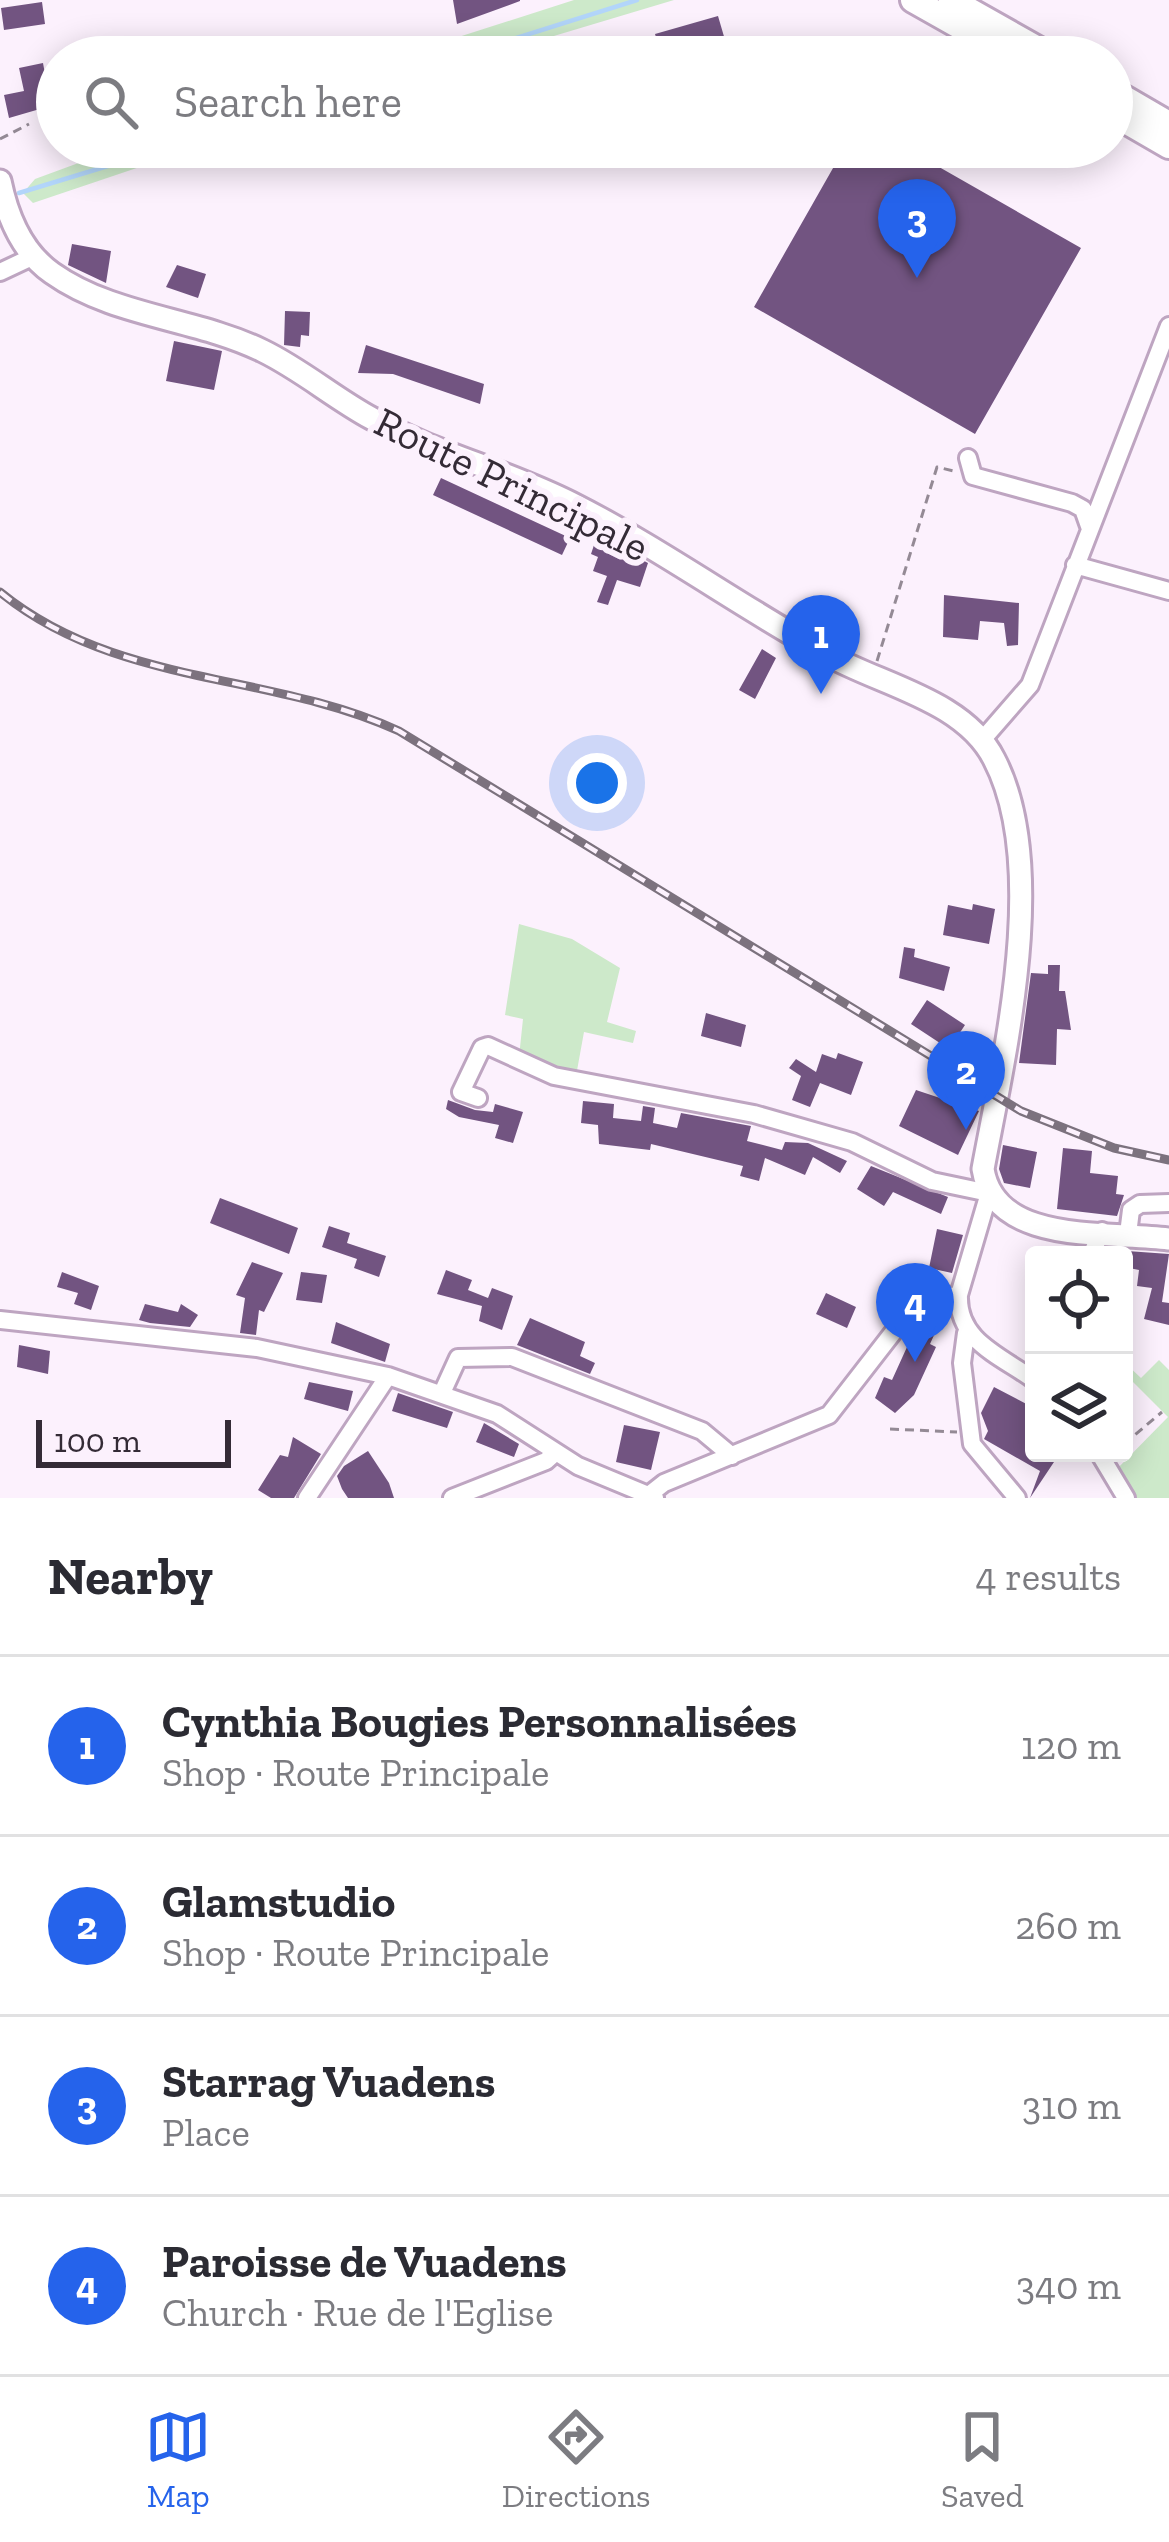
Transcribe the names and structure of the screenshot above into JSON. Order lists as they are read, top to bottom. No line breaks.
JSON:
{"streets":{"main road":["Route Principale"]},"scale_bar":"100 m","page":{"search":"Search here","pins":["3","1","2","4"],"scale":"100 m","heading":["Nearby","4 results"],"list":[{"mark":"1","name":"Cynthia Bougies Personnalisées","note":"Shop · Route Principale","value":"120 m"},{"mark":"2","name":"Glamstudio","note":"Shop · Route Principale","value":"260 m"},{"mark":"3","name":"Starrag Vuadens","note":"Place","value":"310 m"},{"mark":"4","name":"Paroisse de Vuadens","note":"Church · Rue de l'Eglise","value":"340 m"}],"nav":["Map","Directions","Saved"]}}
